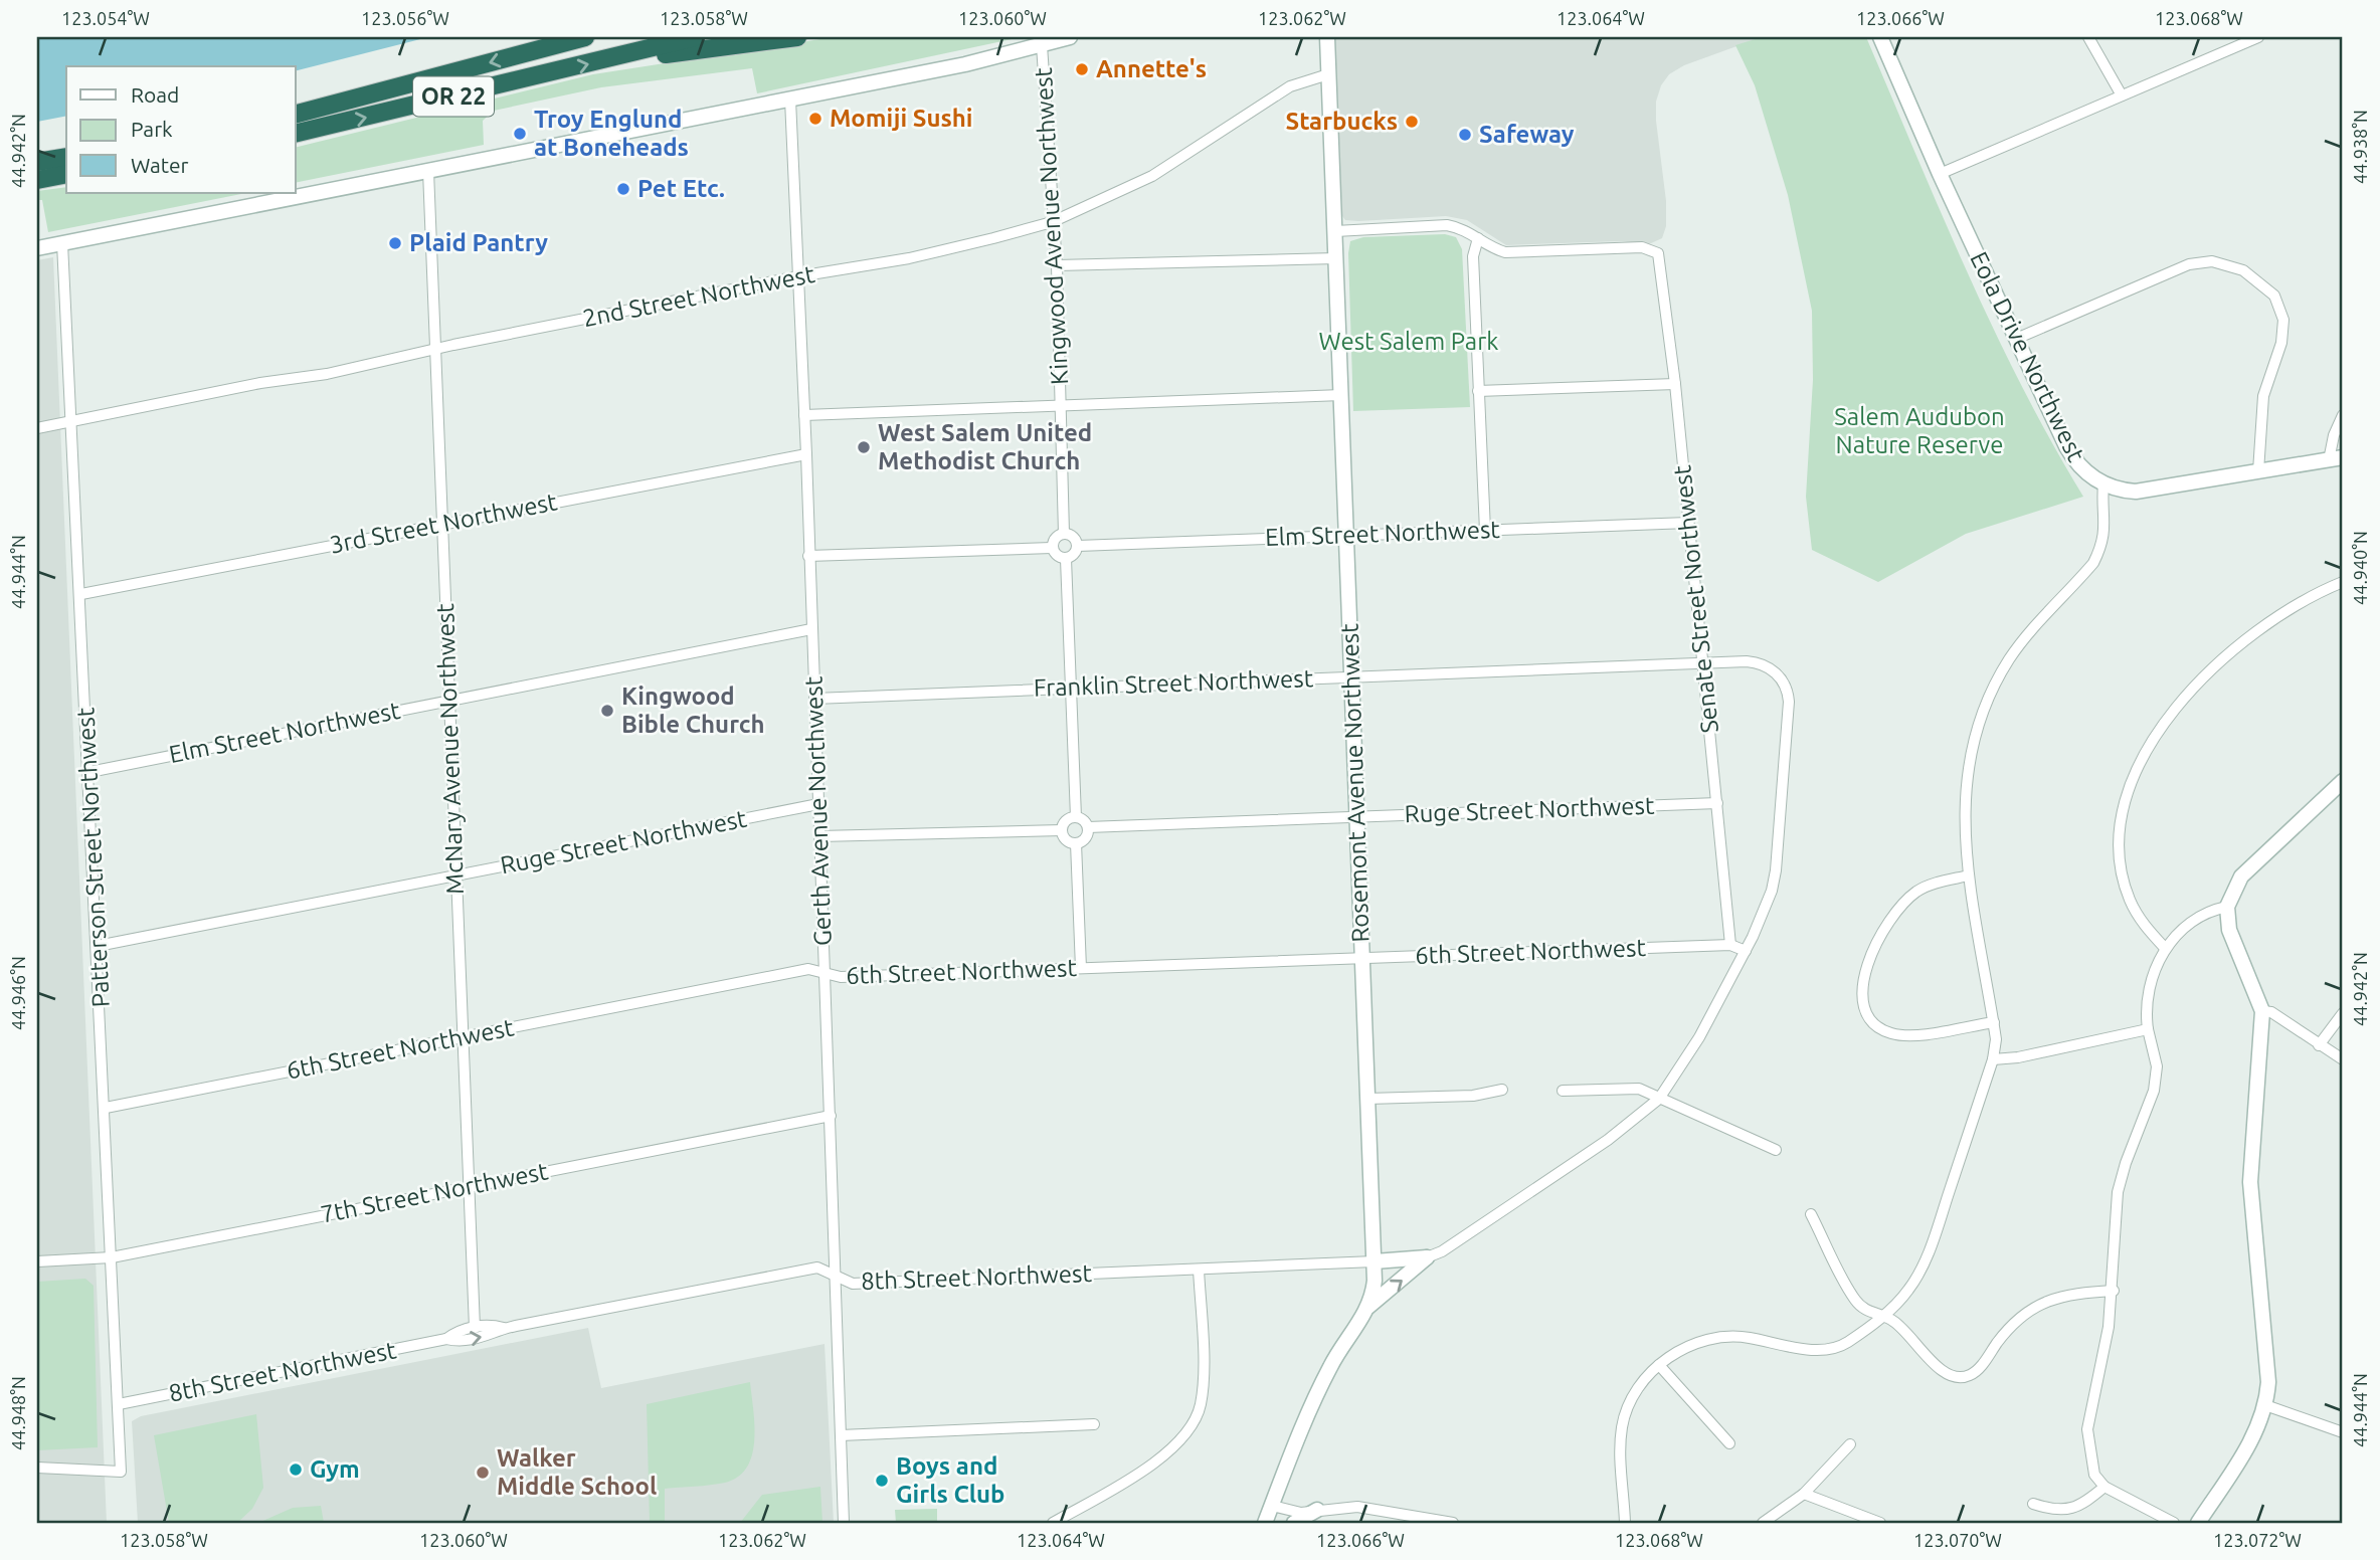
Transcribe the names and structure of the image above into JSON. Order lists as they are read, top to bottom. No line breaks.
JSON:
{"streets":{"highway":["OR 22"],"street":["Kingwood Avenue Northwest","2nd Street Northwest","Eola Drive Northwest","3rd Street Northwest","Elm Street Northwest","Senate Street Northwest","Franklin Street Northwest","McNary Avenue Northwest","Rosemont Avenue Northwest","Ruge Street Northwest","Gerth Avenue Northwest","Patterson Street Northwest","6th Street Northwest","7th Street Northwest","8th Street Northwest"]},"crossings":[["Kingwood Avenue Northwest","2nd Street Northwest"],["Kingwood Avenue Northwest","Elm Street Northwest"],["2nd Street Northwest","McNary Avenue Northwest"],["2nd Street Northwest","Rosemont Avenue Northwest"],["2nd Street Northwest","Gerth Avenue Northwest"],["2nd Street Northwest","Patterson Street Northwest"],["3rd Street Northwest","McNary Avenue Northwest"],["3rd Street Northwest","Gerth Avenue Northwest"],["3rd Street Northwest","Patterson Street Northwest"],["Elm Street Northwest","Senate Street Northwest"],["Elm Street Northwest","McNary Avenue Northwest"],["Elm Street Northwest","Rosemont Avenue Northwest"],["Elm Street Northwest","Gerth Avenue Northwest"],["Elm Street Northwest","Patterson Street Northwest"],["Senate Street Northwest","Franklin Street Northwest"],["Senate Street Northwest","Ruge Street Northwest"],["Senate Street Northwest","6th Street Northwest"],["Franklin Street Northwest","Rosemont Avenue Northwest"],["Franklin Street Northwest","Gerth Avenue Northwest"],["Franklin Street Northwest","6th Street Northwest"],["McNary Avenue Northwest","Ruge Street Northwest"],["McNary Avenue Northwest","6th Street Northwest"],["McNary Avenue Northwest","7th Street Northwest"],["McNary Avenue Northwest","8th Street Northwest"],["Rosemont Avenue Northwest","Ruge Street Northwest"],["Rosemont Avenue Northwest","6th Street Northwest"],["Rosemont Avenue Northwest","8th Street Northwest"],["Ruge Street Northwest","Gerth Avenue Northwest"],["Ruge Street Northwest","Patterson Street Northwest"],["Gerth Avenue Northwest","6th Street Northwest"],["Gerth Avenue Northwest","7th Street Northwest"],["Gerth Avenue Northwest","8th Street Northwest"],["Patterson Street Northwest","6th Street Northwest"],["Patterson Street Northwest","7th Street Northwest"],["Patterson Street Northwest","8th Street Northwest"]],"parks":["West Salem Park","Salem Audubon Nature Reserve"],"places":["Annette's","Momiji Sushi","Starbucks","Troy Englund at Boneheads","Safeway","Pet Etc.","Plaid Pantry","West Salem United Methodist Church","Kingwood Bible Church","Gym","Walker Middle School","Boys and Girls Club"],"legend":["Road","Park","Water"],"coordinates":["123.054°W","123.056°W","123.058°W","123.060°W","123.062°W","123.064°W","123.066°W","123.068°W","44.938°N","44.942°N","44.940°N","44.944°N","44.946°N","44.948°N","123.070°W","123.072°W"]}
